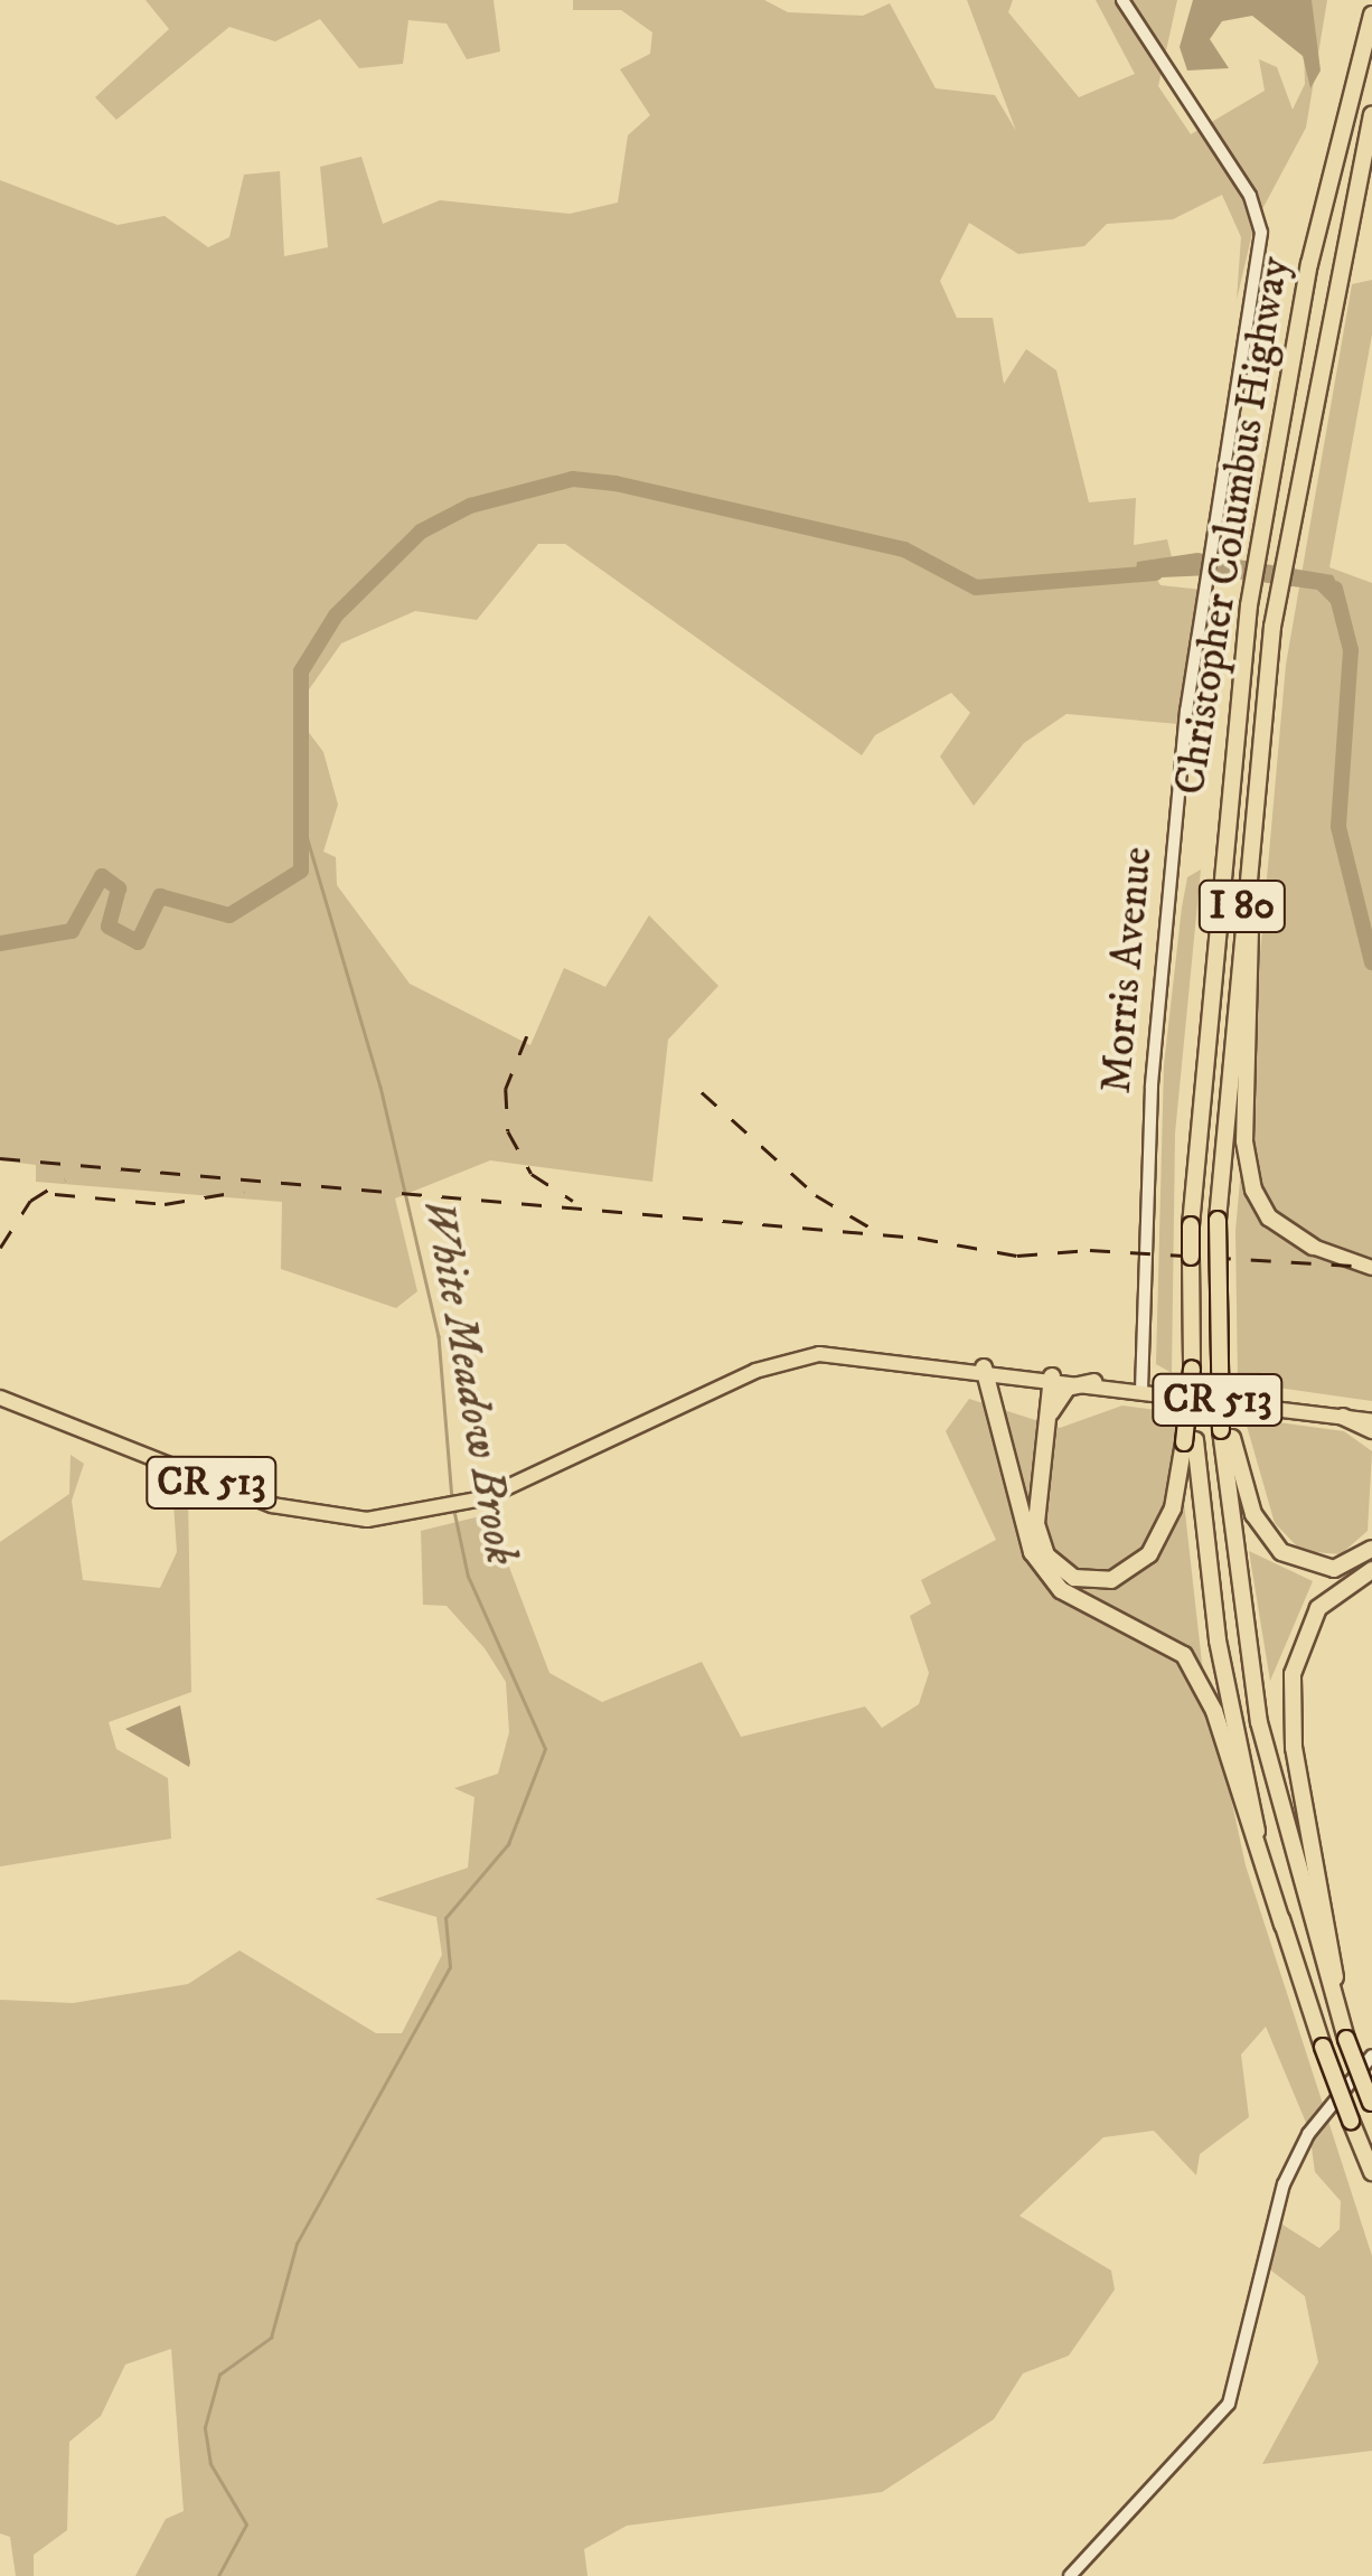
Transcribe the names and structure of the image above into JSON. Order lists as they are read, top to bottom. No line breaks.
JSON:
{"streets":{"highway":["Christopher Columbus Highway","I 80"],"main road":["CR 513"],"street":["Morris Avenue"]},"crossings":[["Morris Avenue","CR 513"]],"water":["White Meadow Brook"]}
